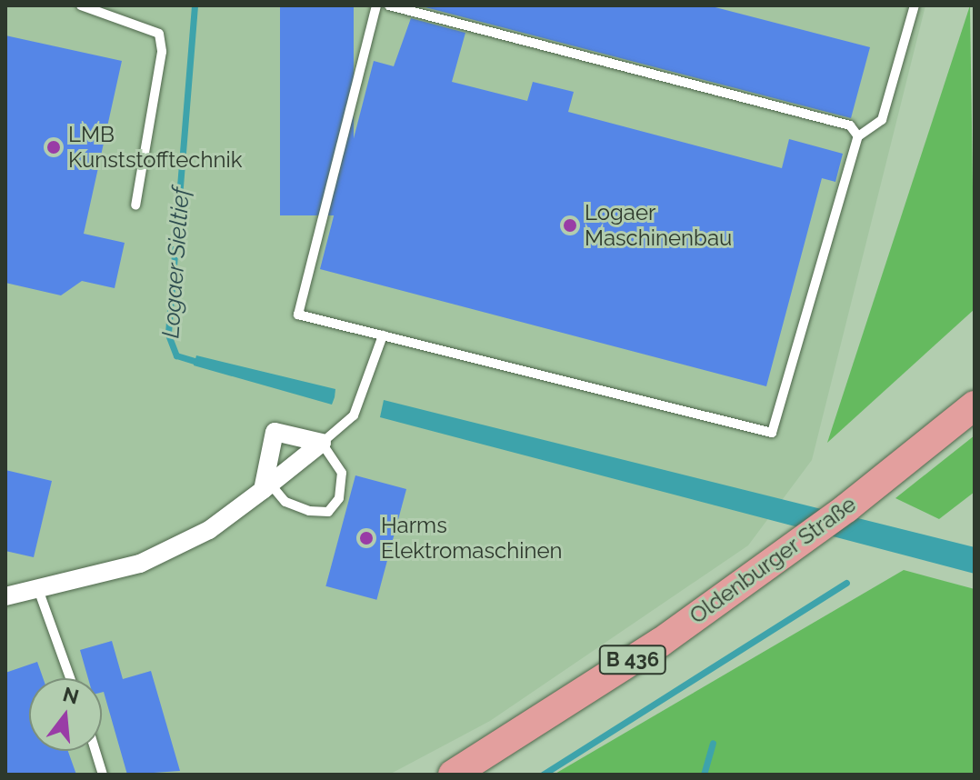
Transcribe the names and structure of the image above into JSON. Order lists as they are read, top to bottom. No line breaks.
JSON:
{"streets":{"main road":["Oldenburger Straße","B 436"]},"water":["Logaer Sieltief"],"places":["LMB Kunststofftechnik","Logaer Maschinenbau","Harms Elektromaschinen"],"north":"top"}
